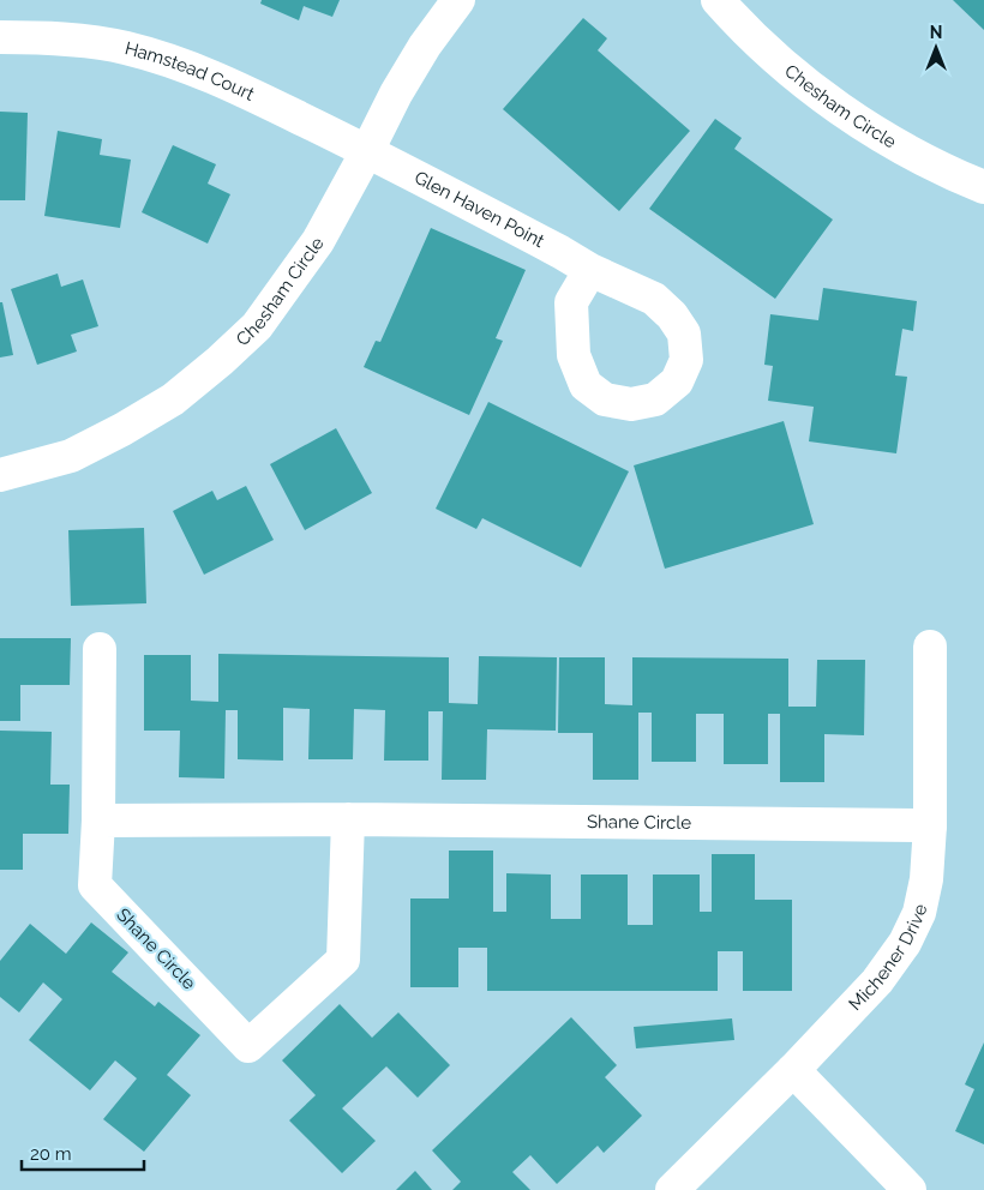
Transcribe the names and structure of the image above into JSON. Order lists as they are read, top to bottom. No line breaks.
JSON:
{"streets":{"street":["Hamstead Court","Chesham Circle","Glen Haven Point","Shane Circle","Michener Drive"]},"crossings":[["Hamstead Court","Chesham Circle"],["Hamstead Court","Glen Haven Point"],["Chesham Circle","Glen Haven Point"],["Shane Circle","Michener Drive"]],"scale_bar":"20 m","north":"top"}
